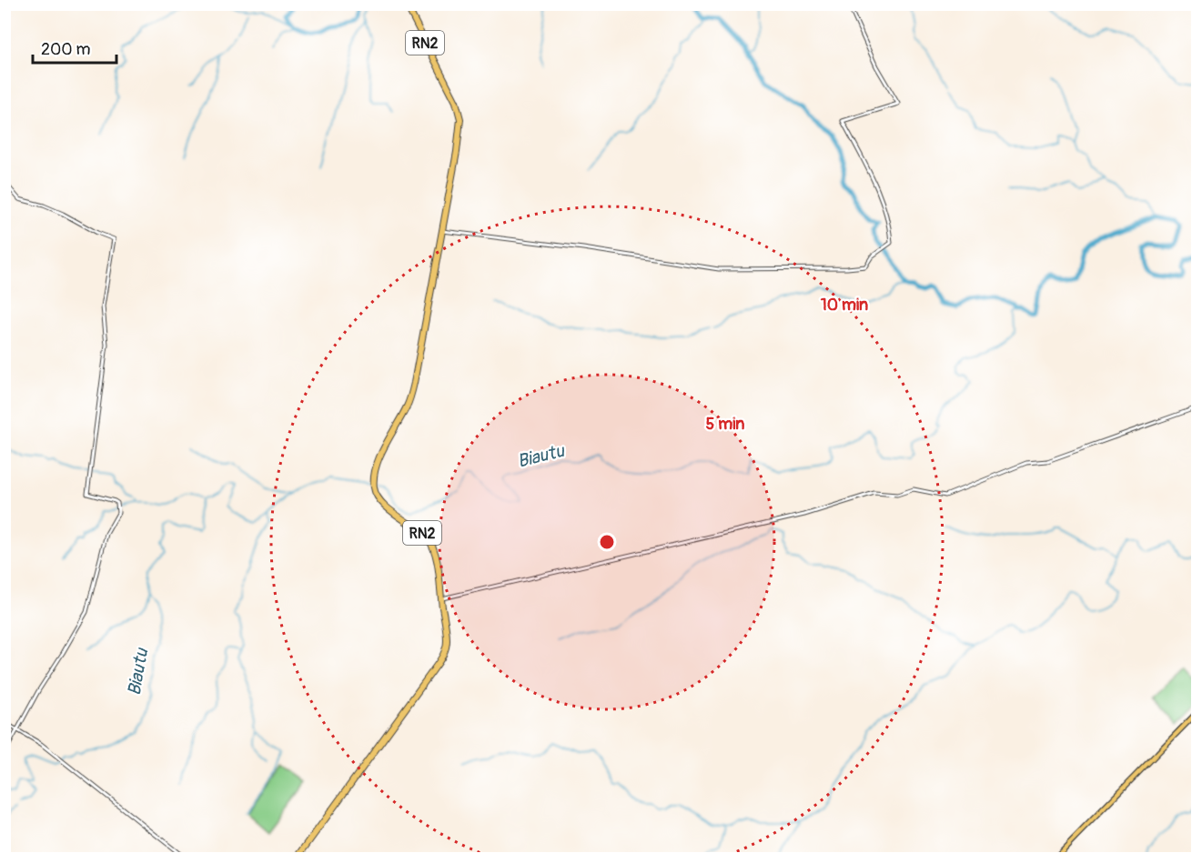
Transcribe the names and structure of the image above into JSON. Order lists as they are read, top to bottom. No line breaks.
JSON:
{"streets":{"highway":["RN2"]},"water":["Biautu"],"scale_bar":"200 m","rings":["10 min","5 min"]}
